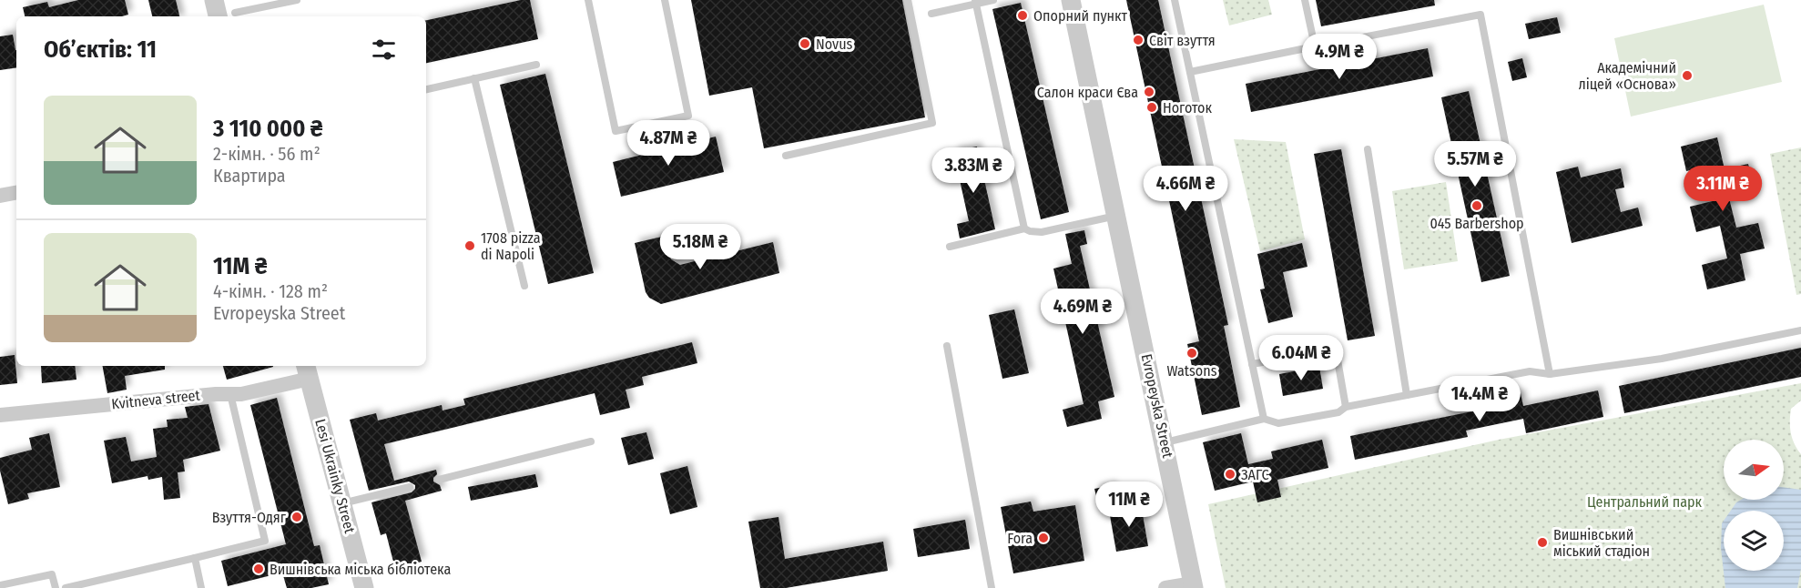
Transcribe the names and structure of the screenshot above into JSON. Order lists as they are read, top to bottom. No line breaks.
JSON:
{"streets":{"street":["Kvitneva street","Evropeyska Street","Lesi Ukrainky Street"]},"crossings":[["Kvitneva street","Lesi Ukrainky Street"]],"parks":["Центральний парк"],"places":["Опорний пункт","Світ взуття","Novus","Академічний ліцей «Основа»","Салон краси Єва","Ноготок","045 Barbershop","1708 pizza di Napoli","Watsons","ЗАГС","Взуття-Одяг","Fora","Вишнівський міський стадіон","Вишнівська міська бібліотека"],"north":"right","page":{"heading":"Об’єктів: 11","price":["4.9M ₴","4.87M ₴","5.57M ₴","3.83M ₴","4.66M ₴","3.11M ₴","5.18M ₴","4.69M ₴","6.04M ₴","14.4M ₴","11M ₴"],"list":[{"name":"3 110 000 ₴","note":"2-кімн. · 56 m² · Квартира"},{"name":"11M ₴","note":"4-кімн. · 128 m² · Evropeyska Street"}]}}
